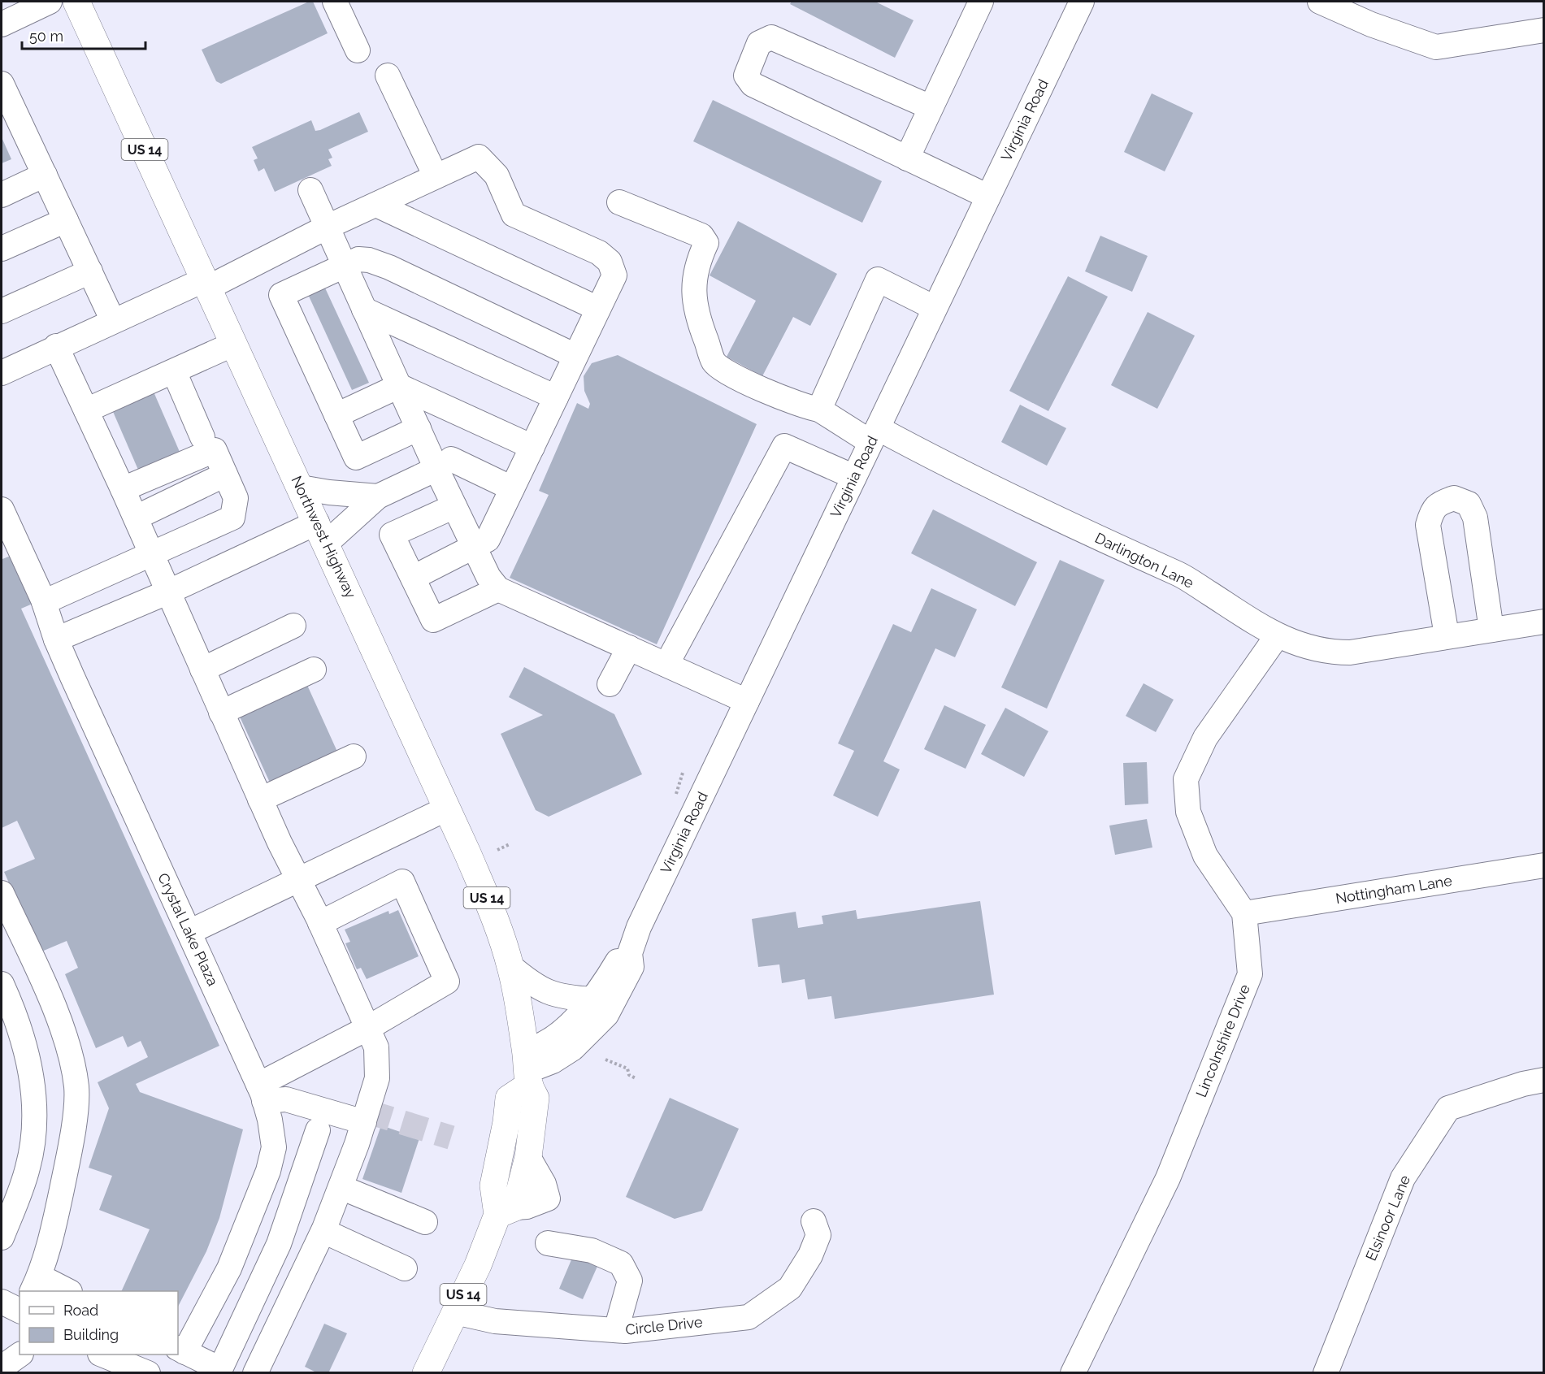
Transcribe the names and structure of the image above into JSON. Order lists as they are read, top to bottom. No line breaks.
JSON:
{"streets":{"main road":["US 14","Northwest Highway"],"street":["Virginia Road","Darlington Lane","Nottingham Lane","Crystal Lake Plaza","Lincolnshire Drive","Elsinoor Lane","Circle Drive"]},"crossings":[["Virginia Road","Northwest Highway"],["Virginia Road","Darlington Lane"],["Northwest Highway","Circle Drive"],["Darlington Lane","Lincolnshire Drive"],["Nottingham Lane","Lincolnshire Drive"]],"legend":["Road","Building"],"scale_bar":"50 m"}
